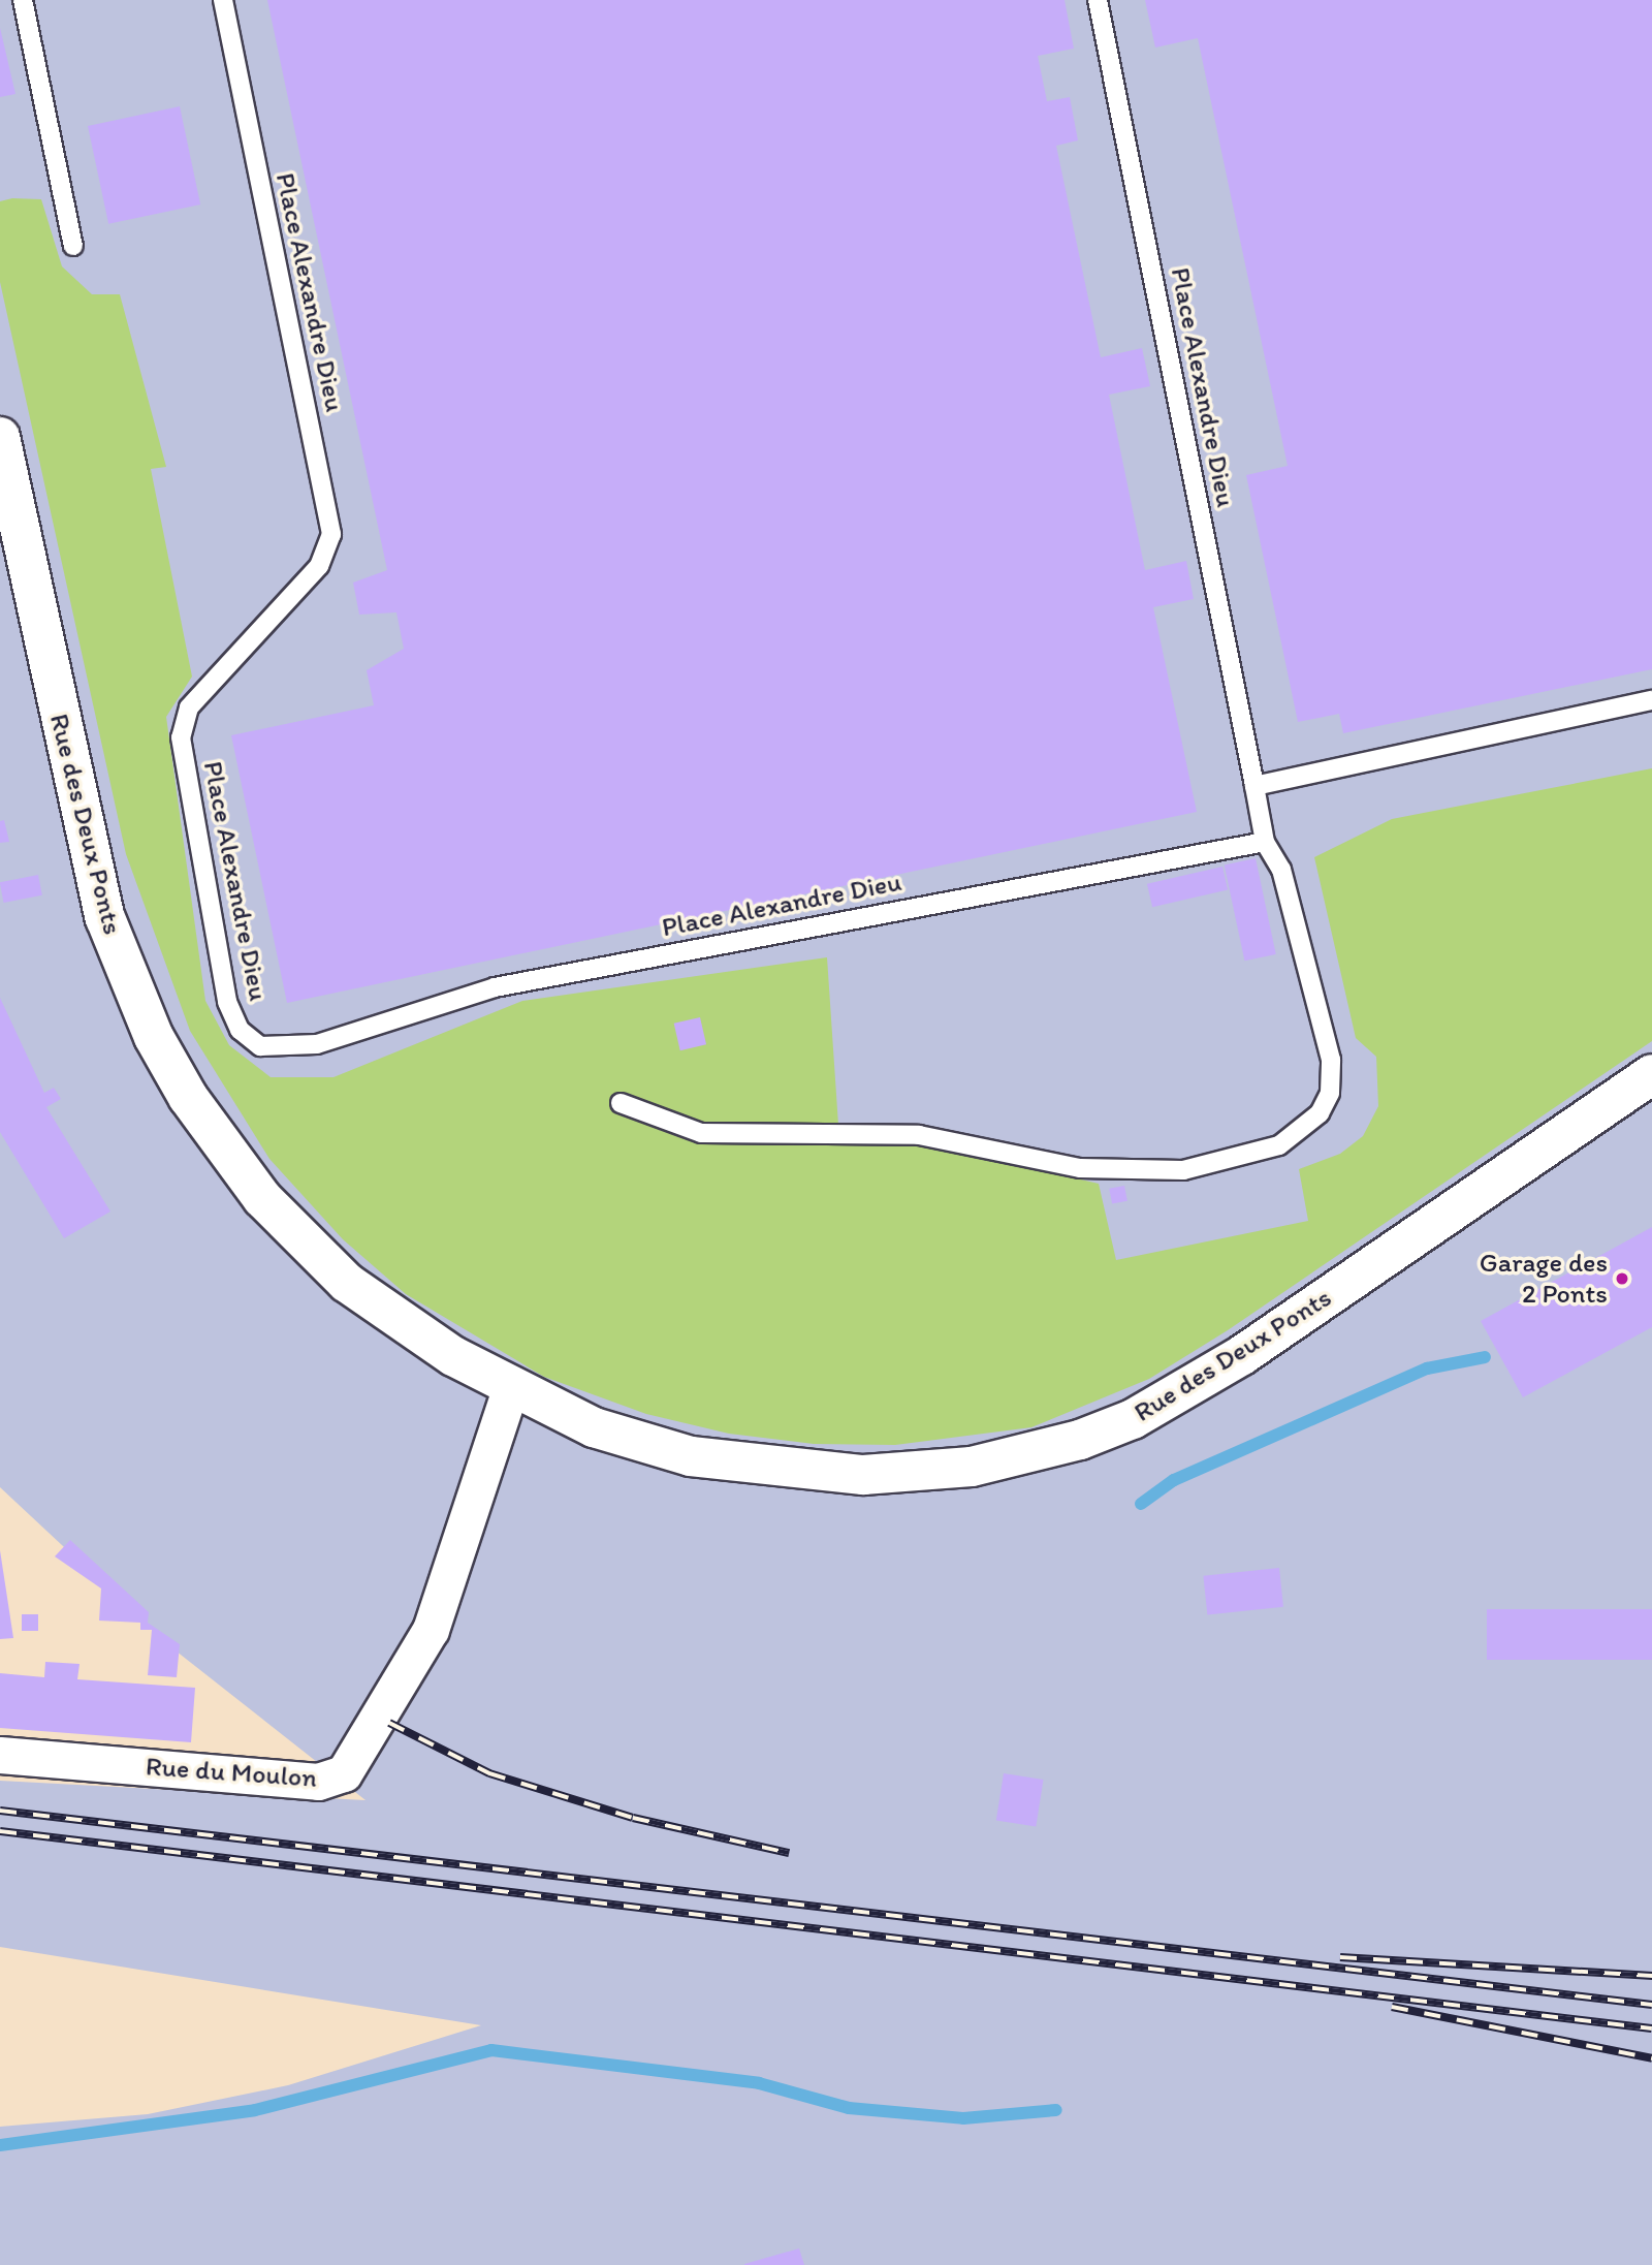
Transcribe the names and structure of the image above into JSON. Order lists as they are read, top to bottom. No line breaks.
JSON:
{"streets":{"main road":["Rue des Deux Ponts"],"street":["Rue du Moulon"],"lane":["Place Alexandre Dieu"]},"crossings":[["Rue des Deux Ponts","Rue du Moulon"]],"places":["Garage des 2 Ponts"]}
